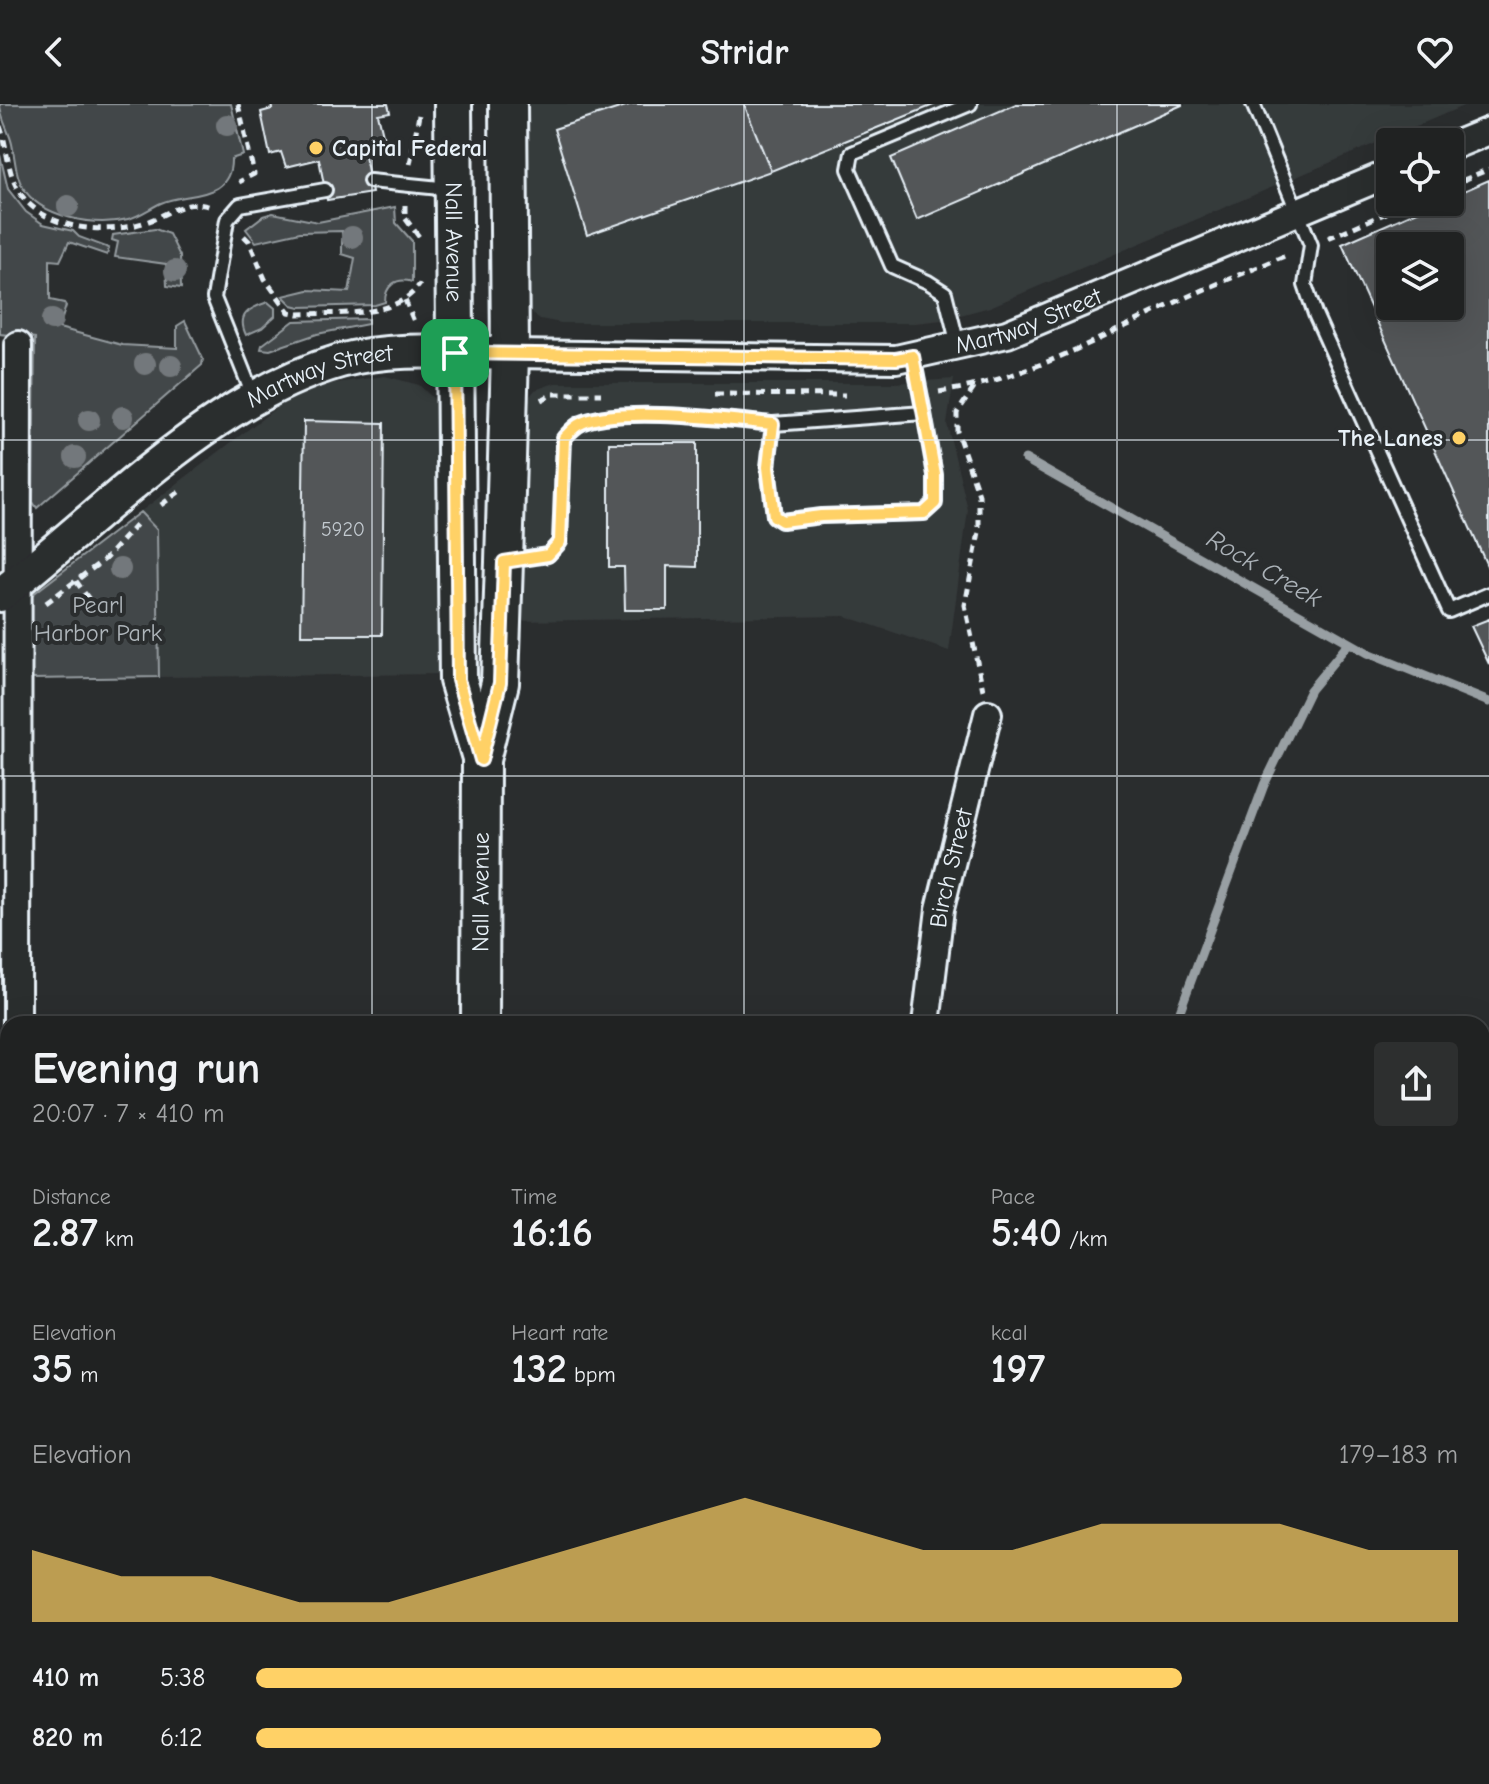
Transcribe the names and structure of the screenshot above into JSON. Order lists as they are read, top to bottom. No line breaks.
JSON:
{"streets":{"main road":["Nall Avenue"],"street":["Martway Street","Birch Street"]},"crossings":[["Nall Avenue","Martway Street"]],"water":["Rock Creek"],"parks":["Pearl Harbor Park"],"places":["Capital Federal","The Lanes"],"house_numbers":["5920"],"page":{"header":"Stridr","heading":["Evening run","20:07 · 7 × 410 m"],"stats":[["Distance","2.87 km"],["Time","16:16"],["Pace","5:40 /km"],["Elevation","35 m"],["Heart rate","132 bpm"],["kcal","197"]],"chart":["Elevation","179–183 m"],"list":[{"name":"410 m","note":"5:38"},{"name":"820 m","note":"6:12"}]}}
